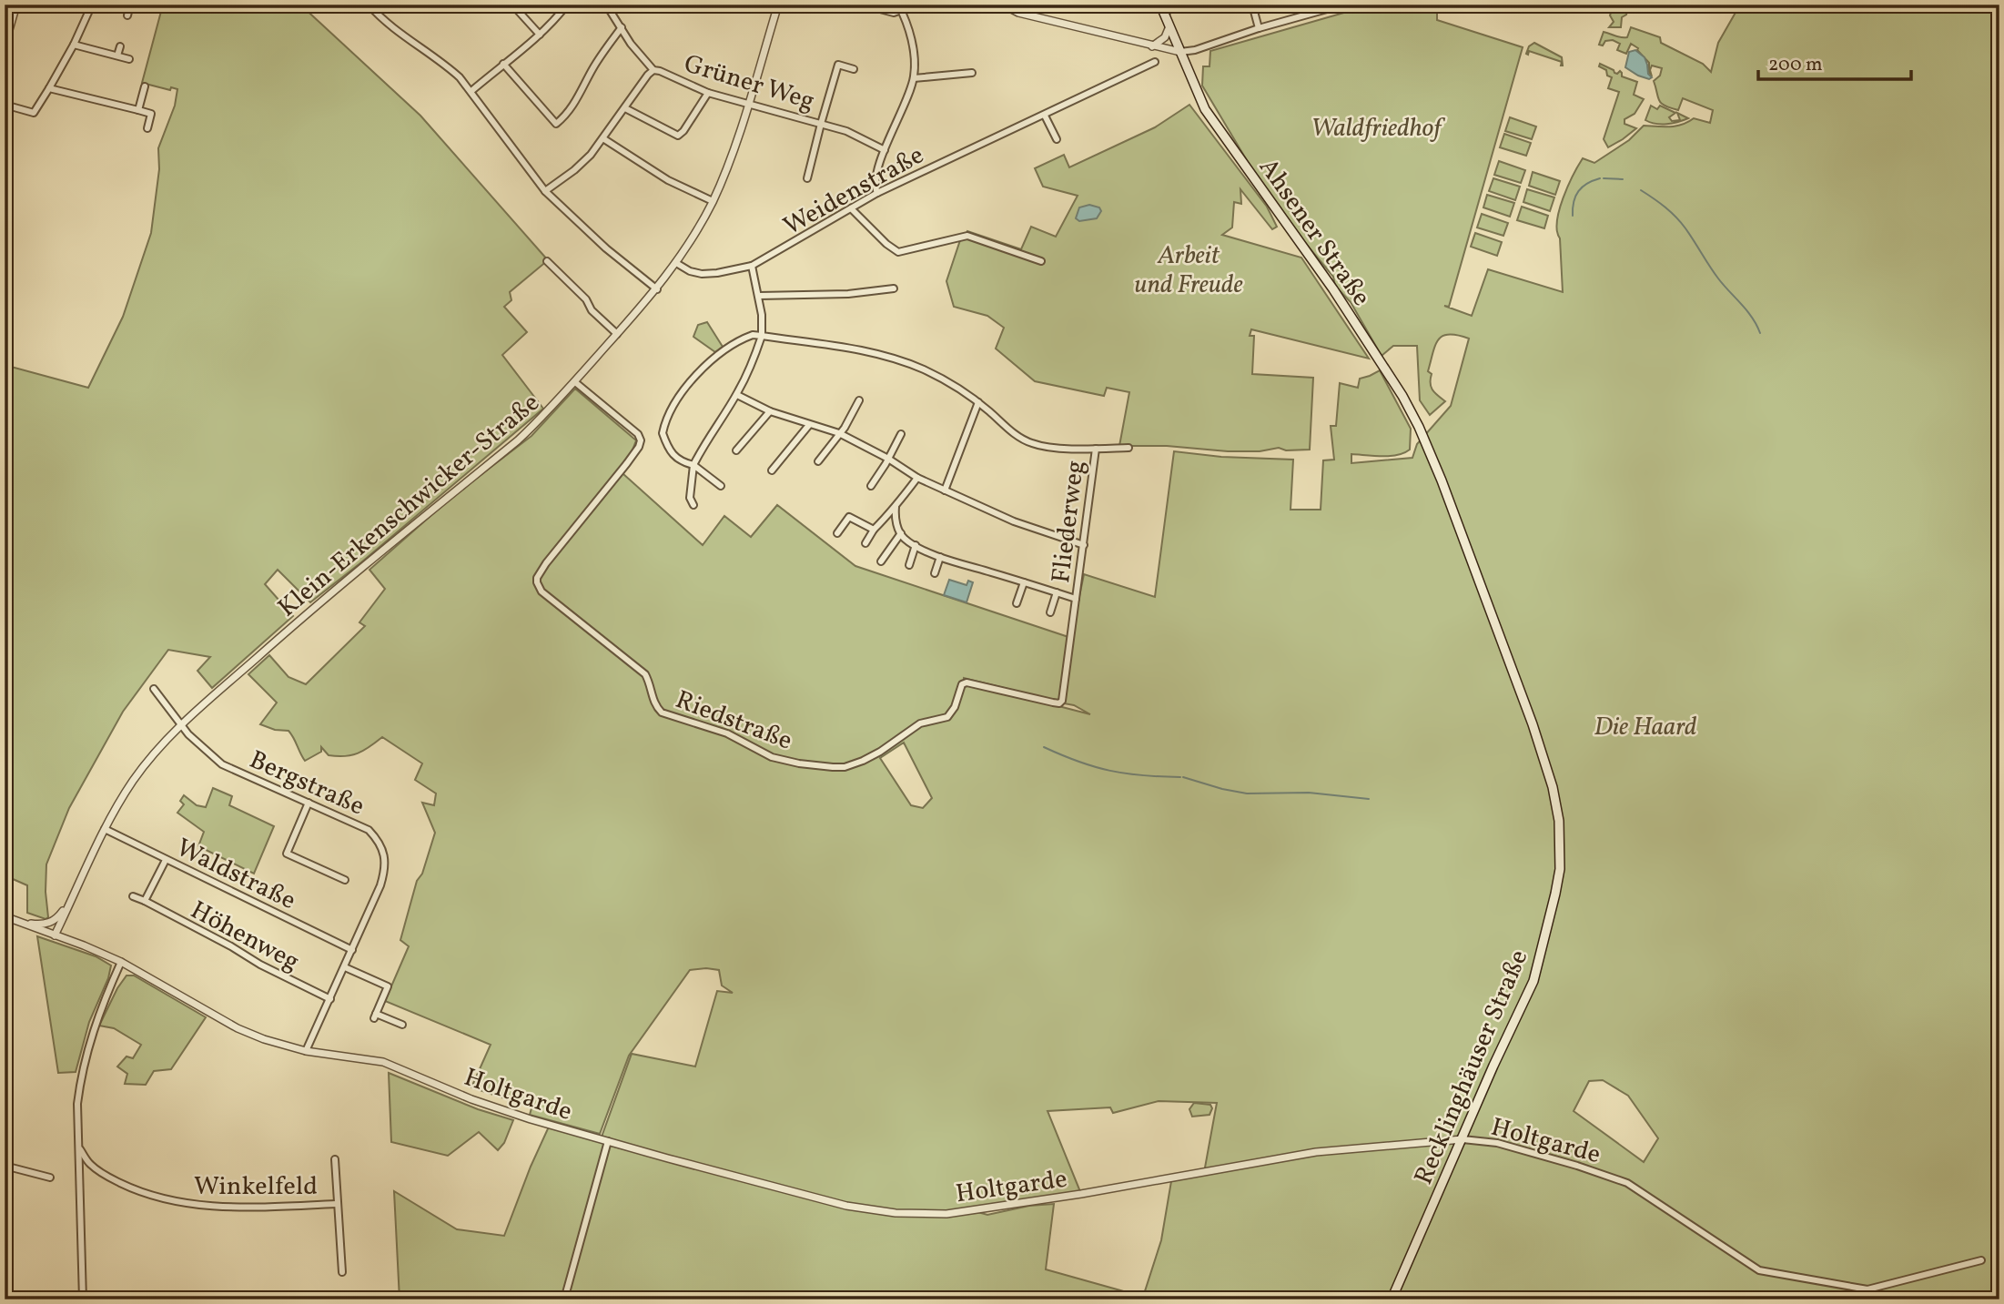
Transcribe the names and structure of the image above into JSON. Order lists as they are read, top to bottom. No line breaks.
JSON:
{"streets":{"main road":["Ahsener Straße","Recklinghäuser Straße"],"street":["Grüner Weg","Weidenstraße","Klein-Erkenschwicker-Straße","Fliederweg","Riedstraße","Bergstraße","Waldstraße","Höhenweg","Holtgarde","Winkelfeld"]},"crossings":[["Grüner Weg","Klein-Erkenschwicker-Straße"],["Weidenstraße","Klein-Erkenschwicker-Straße"],["Ahsener Straße","Recklinghäuser Straße"],["Klein-Erkenschwicker-Straße","Riedstraße"],["Klein-Erkenschwicker-Straße","Bergstraße"],["Klein-Erkenschwicker-Straße","Waldstraße"],["Klein-Erkenschwicker-Straße","Holtgarde"],["Fliederweg","Riedstraße"],["Bergstraße","Waldstraße"],["Bergstraße","Höhenweg"],["Bergstraße","Holtgarde"],["Recklinghäuser Straße","Holtgarde"]],"parks":["Waldfriedhof","Arbeit und Freude","Die Haard"],"scale_bar":"200 m"}
